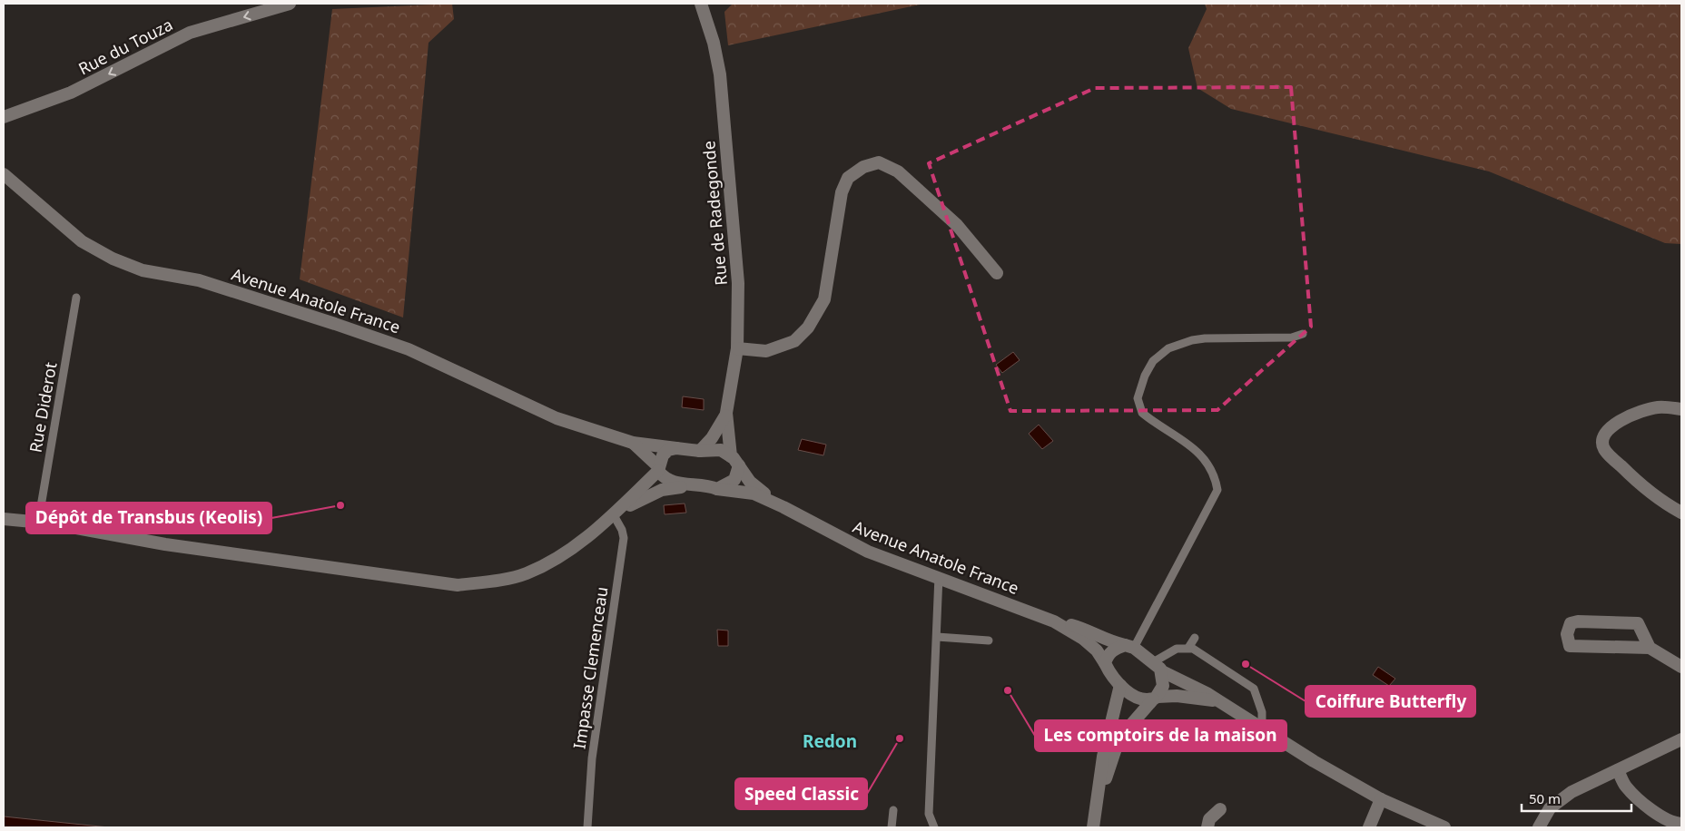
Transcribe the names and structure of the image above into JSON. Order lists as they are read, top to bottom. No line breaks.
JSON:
{"streets":{"street":["Rue du Touza","Rue de Radegonde","Avenue Anatole France"],"lane":["Rue Diderot","Impasse Clemenceau"]},"crossings":[["Rue de Radegonde","Avenue Anatole France"]],"one_way":["Rue du Touza"],"districts":["Redon"],"places":["Dépôt de Transbus (Keolis)","Coiffure Butterfly","Les comptoirs de la maison","Speed Classic"],"scale_bar":"50 m"}
